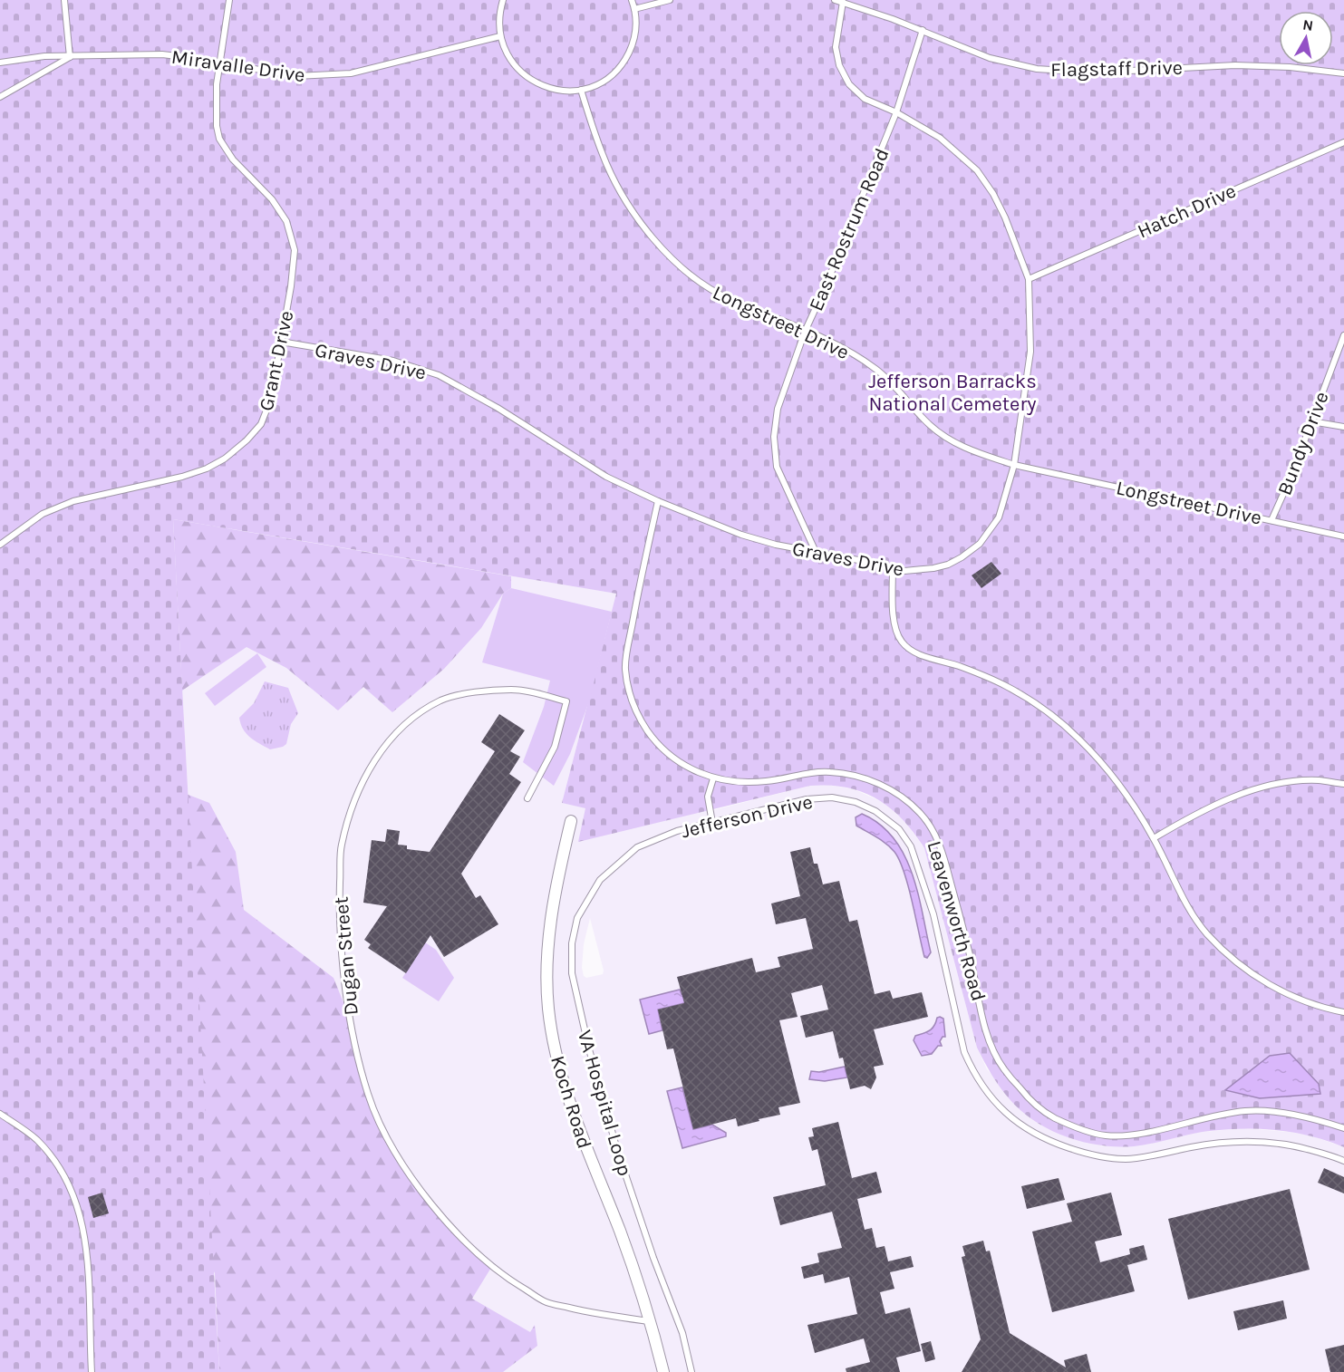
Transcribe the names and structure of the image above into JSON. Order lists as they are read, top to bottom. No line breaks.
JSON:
{"streets":{"street":["Koch Road"],"lane":["Miravalle Drive","Flagstaff Drive","Hatch Drive","East Rostrum Road","Longstreet Drive","Grant Drive","Graves Drive","Bundy Drive","Jefferson Drive","Leavenworth Road","Dugan Street","VA Hospital Loop"]},"crossings":[["Miravalle Drive","Grant Drive"],["Flagstaff Drive","East Rostrum Road"],["Flagstaff Drive","Graves Drive"],["Hatch Drive","Graves Drive"],["East Rostrum Road","Longstreet Drive"],["East Rostrum Road","Graves Drive"],["Longstreet Drive","Graves Drive"],["Longstreet Drive","Bundy Drive"],["Grant Drive","Graves Drive"],["Graves Drive","Leavenworth Road"],["Jefferson Drive","VA Hospital Loop"],["Dugan Street","Koch Road"]],"parks":["Jefferson Barracks National Cemetery"],"north":"top"}
